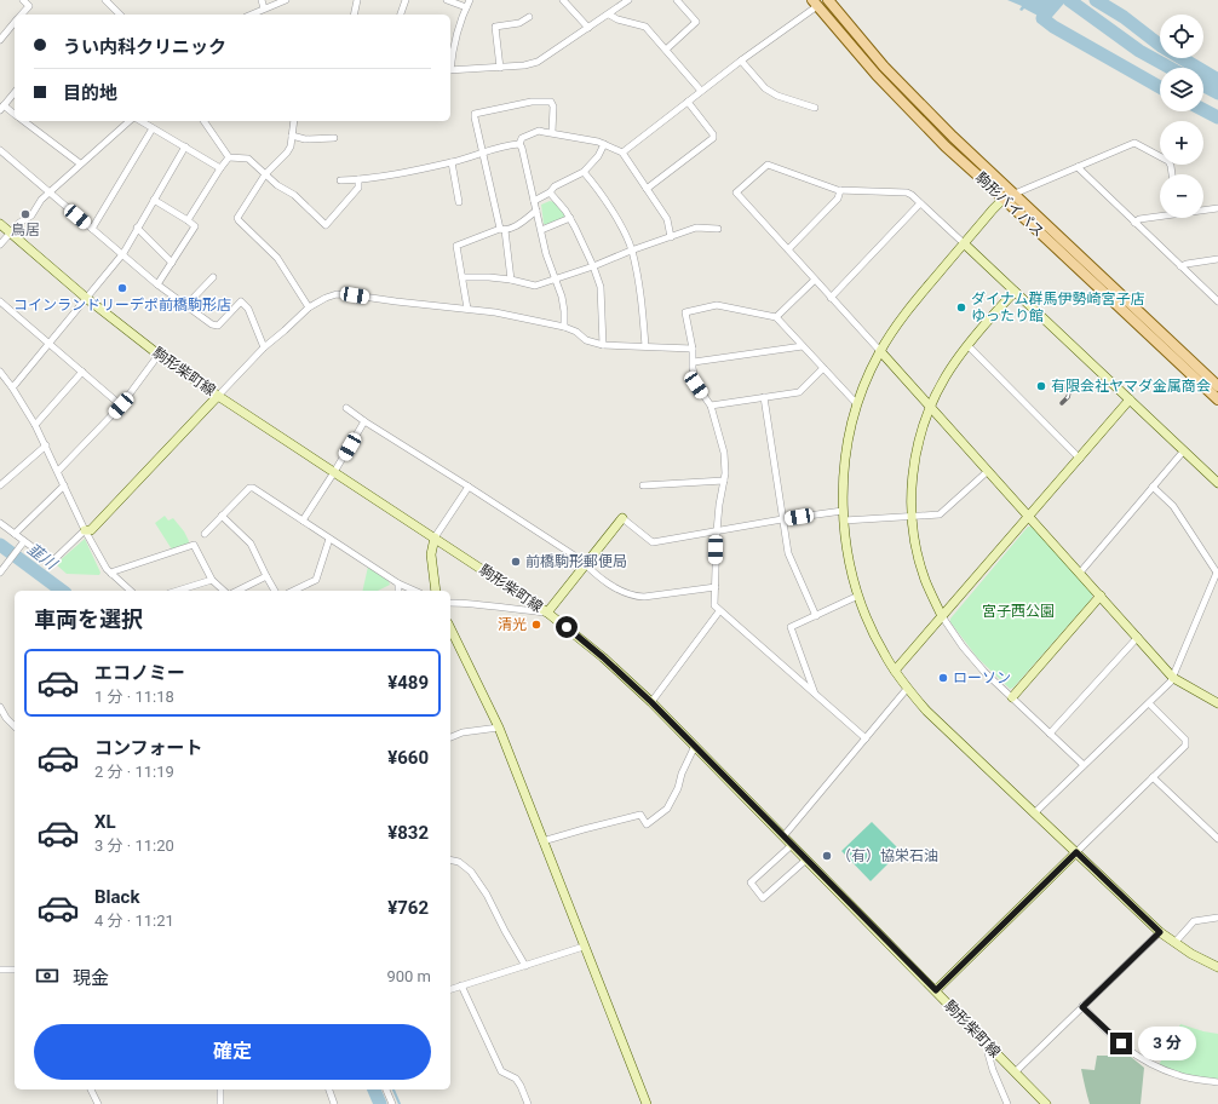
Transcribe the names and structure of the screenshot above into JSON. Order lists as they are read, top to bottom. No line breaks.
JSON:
{"streets":{"main road":["駒形バイパス"],"street":["駒形柴町線"]},"water":["韮川"],"parks":["宮子西公園"],"places":["鳥居","コインランドリーデポ前橋駒形店","ダイナム群馬伊勢崎宮子店 ゆったり館","有限会社ヤマダ金属商会","前橋駒形郵便局","清光","ローソン","（有）協栄石油"],"page":{"map_buttons":["+","−"],"banner":["うい内科クリニック","目的地"],"heading":"車両を選択","list":[{"name":"エコノミー","note":"1 分 · 11:18","value":"¥489"},{"name":"コンフォート","note":"2 分 · 11:19","value":"¥660"},{"name":"XL","note":"3 分 · 11:20","value":"¥832"},{"name":"Black","note":"4 分 · 11:21","value":"¥762"}],"pay":["現金","900 m"],"buttons":"確定","bubble":"3 分"}}
